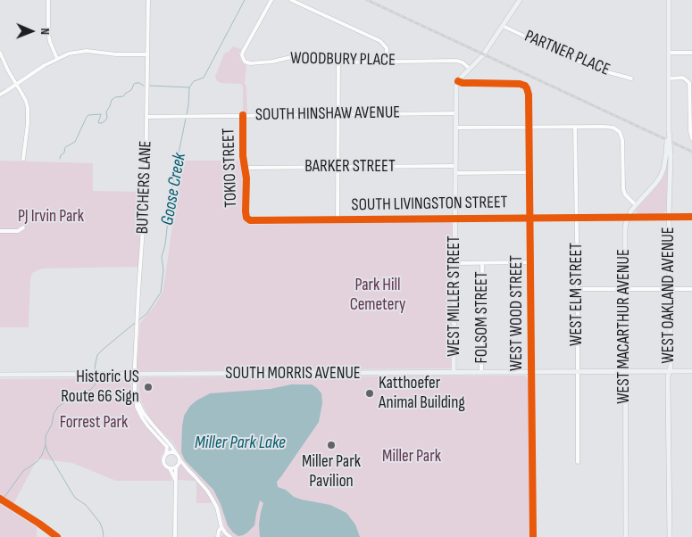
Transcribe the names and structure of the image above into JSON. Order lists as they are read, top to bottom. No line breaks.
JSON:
{"streets":{"main road":["WEST OAKLAND AVENUE","WEST MILLER STREET","WEST WOOD STREET","WEST MACARTHUR AVENUE","SOUTH MORRIS AVENUE"],"street":["PARTNER PLACE","WOODBURY PLACE","SOUTH HINSHAW AVENUE","BARKER STREET","TOKIO STREET","BUTCHERS LANE","SOUTH LIVINGSTON STREET","WEST ELM STREET","FOLSOM STREET"]},"crossings":[["SOUTH HINSHAW AVENUE","TOKIO STREET"],["SOUTH HINSHAW AVENUE","BUTCHERS LANE"],["SOUTH HINSHAW AVENUE","WEST MILLER STREET"],["BARKER STREET","TOKIO STREET"],["BARKER STREET","WEST MILLER STREET"],["TOKIO STREET","SOUTH LIVINGSTON STREET"],["BUTCHERS LANE","SOUTH MORRIS AVENUE"],["SOUTH LIVINGSTON STREET","WEST ELM STREET"],["SOUTH LIVINGSTON STREET","WEST OAKLAND AVENUE"],["SOUTH LIVINGSTON STREET","WEST MILLER STREET"],["SOUTH LIVINGSTON STREET","WEST WOOD STREET"],["SOUTH LIVINGSTON STREET","WEST MACARTHUR AVENUE"],["WEST ELM STREET","SOUTH MORRIS AVENUE"],["WEST OAKLAND AVENUE","WEST MACARTHUR AVENUE"],["WEST OAKLAND AVENUE","SOUTH MORRIS AVENUE"],["WEST MILLER STREET","WEST WOOD STREET"],["WEST MILLER STREET","SOUTH MORRIS AVENUE"],["WEST WOOD STREET","SOUTH MORRIS AVENUE"],["FOLSOM STREET","SOUTH MORRIS AVENUE"],["WEST MACARTHUR AVENUE","SOUTH MORRIS AVENUE"]],"water":["Goose Creek","Miller Park Lake"],"parks":["PJ Irvin Park","Park Hill Cemetery","Forrest Park","Miller Park"],"places":["Historic US Route 66 Sign","Katthoefer Animal Building","Miller Park Pavilion"],"north":"right"}
